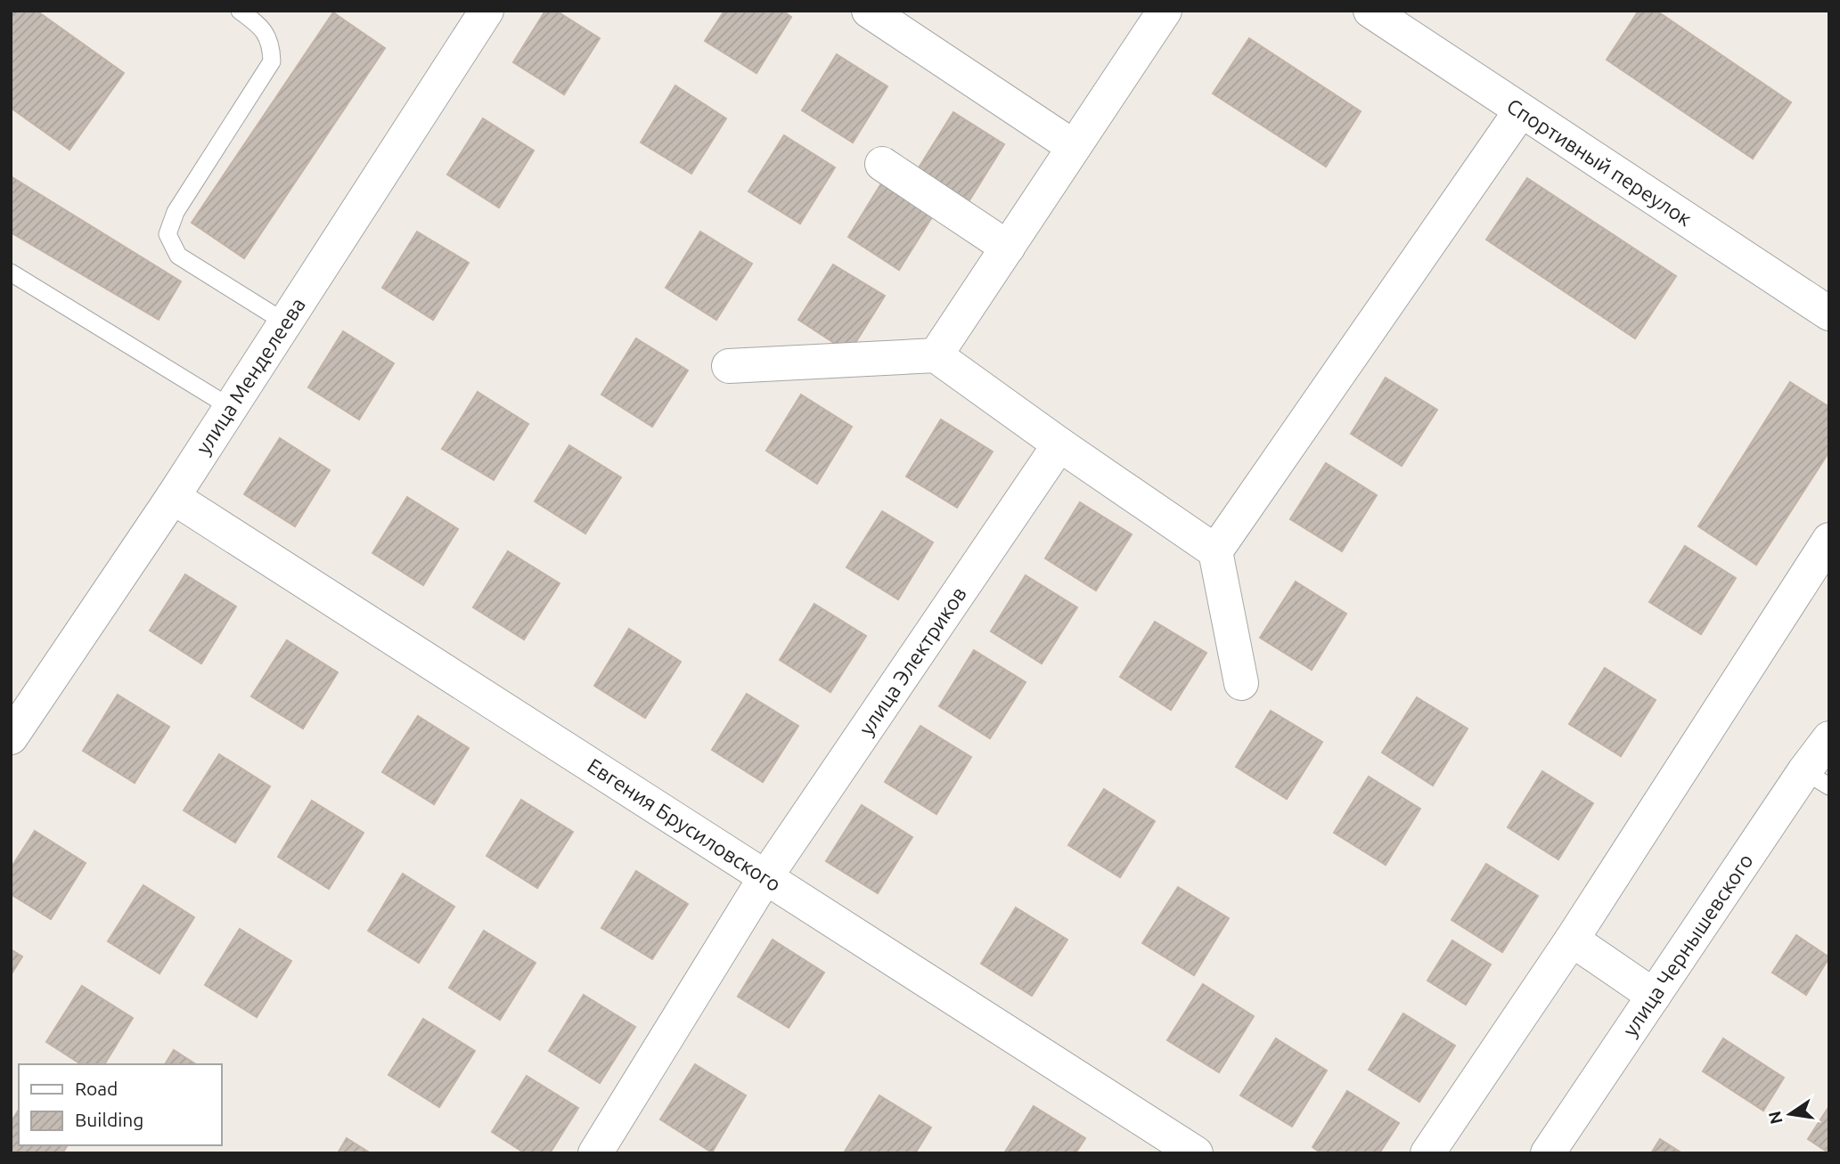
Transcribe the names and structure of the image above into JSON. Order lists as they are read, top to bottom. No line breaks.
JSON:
{"streets":{"street":["Спортивный переулок","улица Менделеева","улица Электриков","Евгения Брусиловского","улица Чернышевского"]},"crossings":[["улица Менделеева","Евгения Брусиловского"],["улица Электриков","Евгения Брусиловского"]],"legend":["Road","Building"],"north":"left"}
